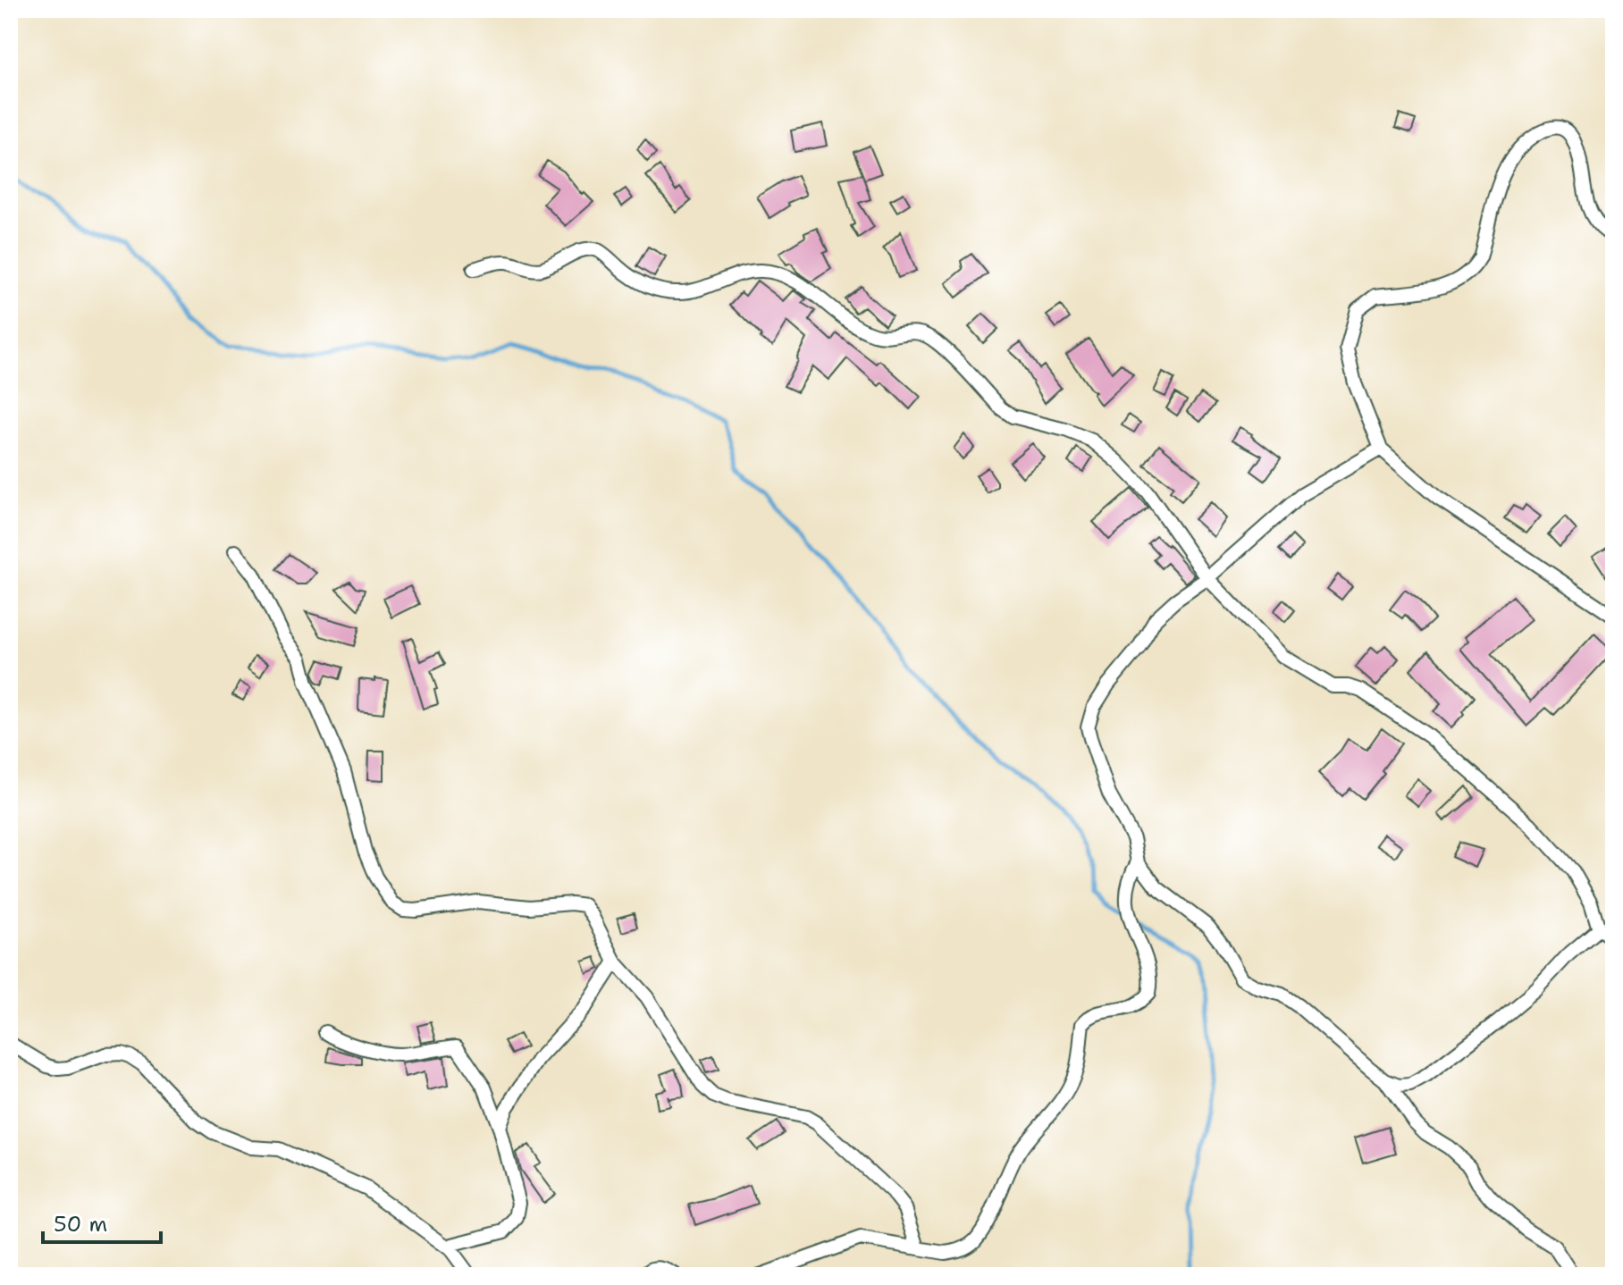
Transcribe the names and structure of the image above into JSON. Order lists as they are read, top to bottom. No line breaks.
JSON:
{"scale_bar":"50 m"}
